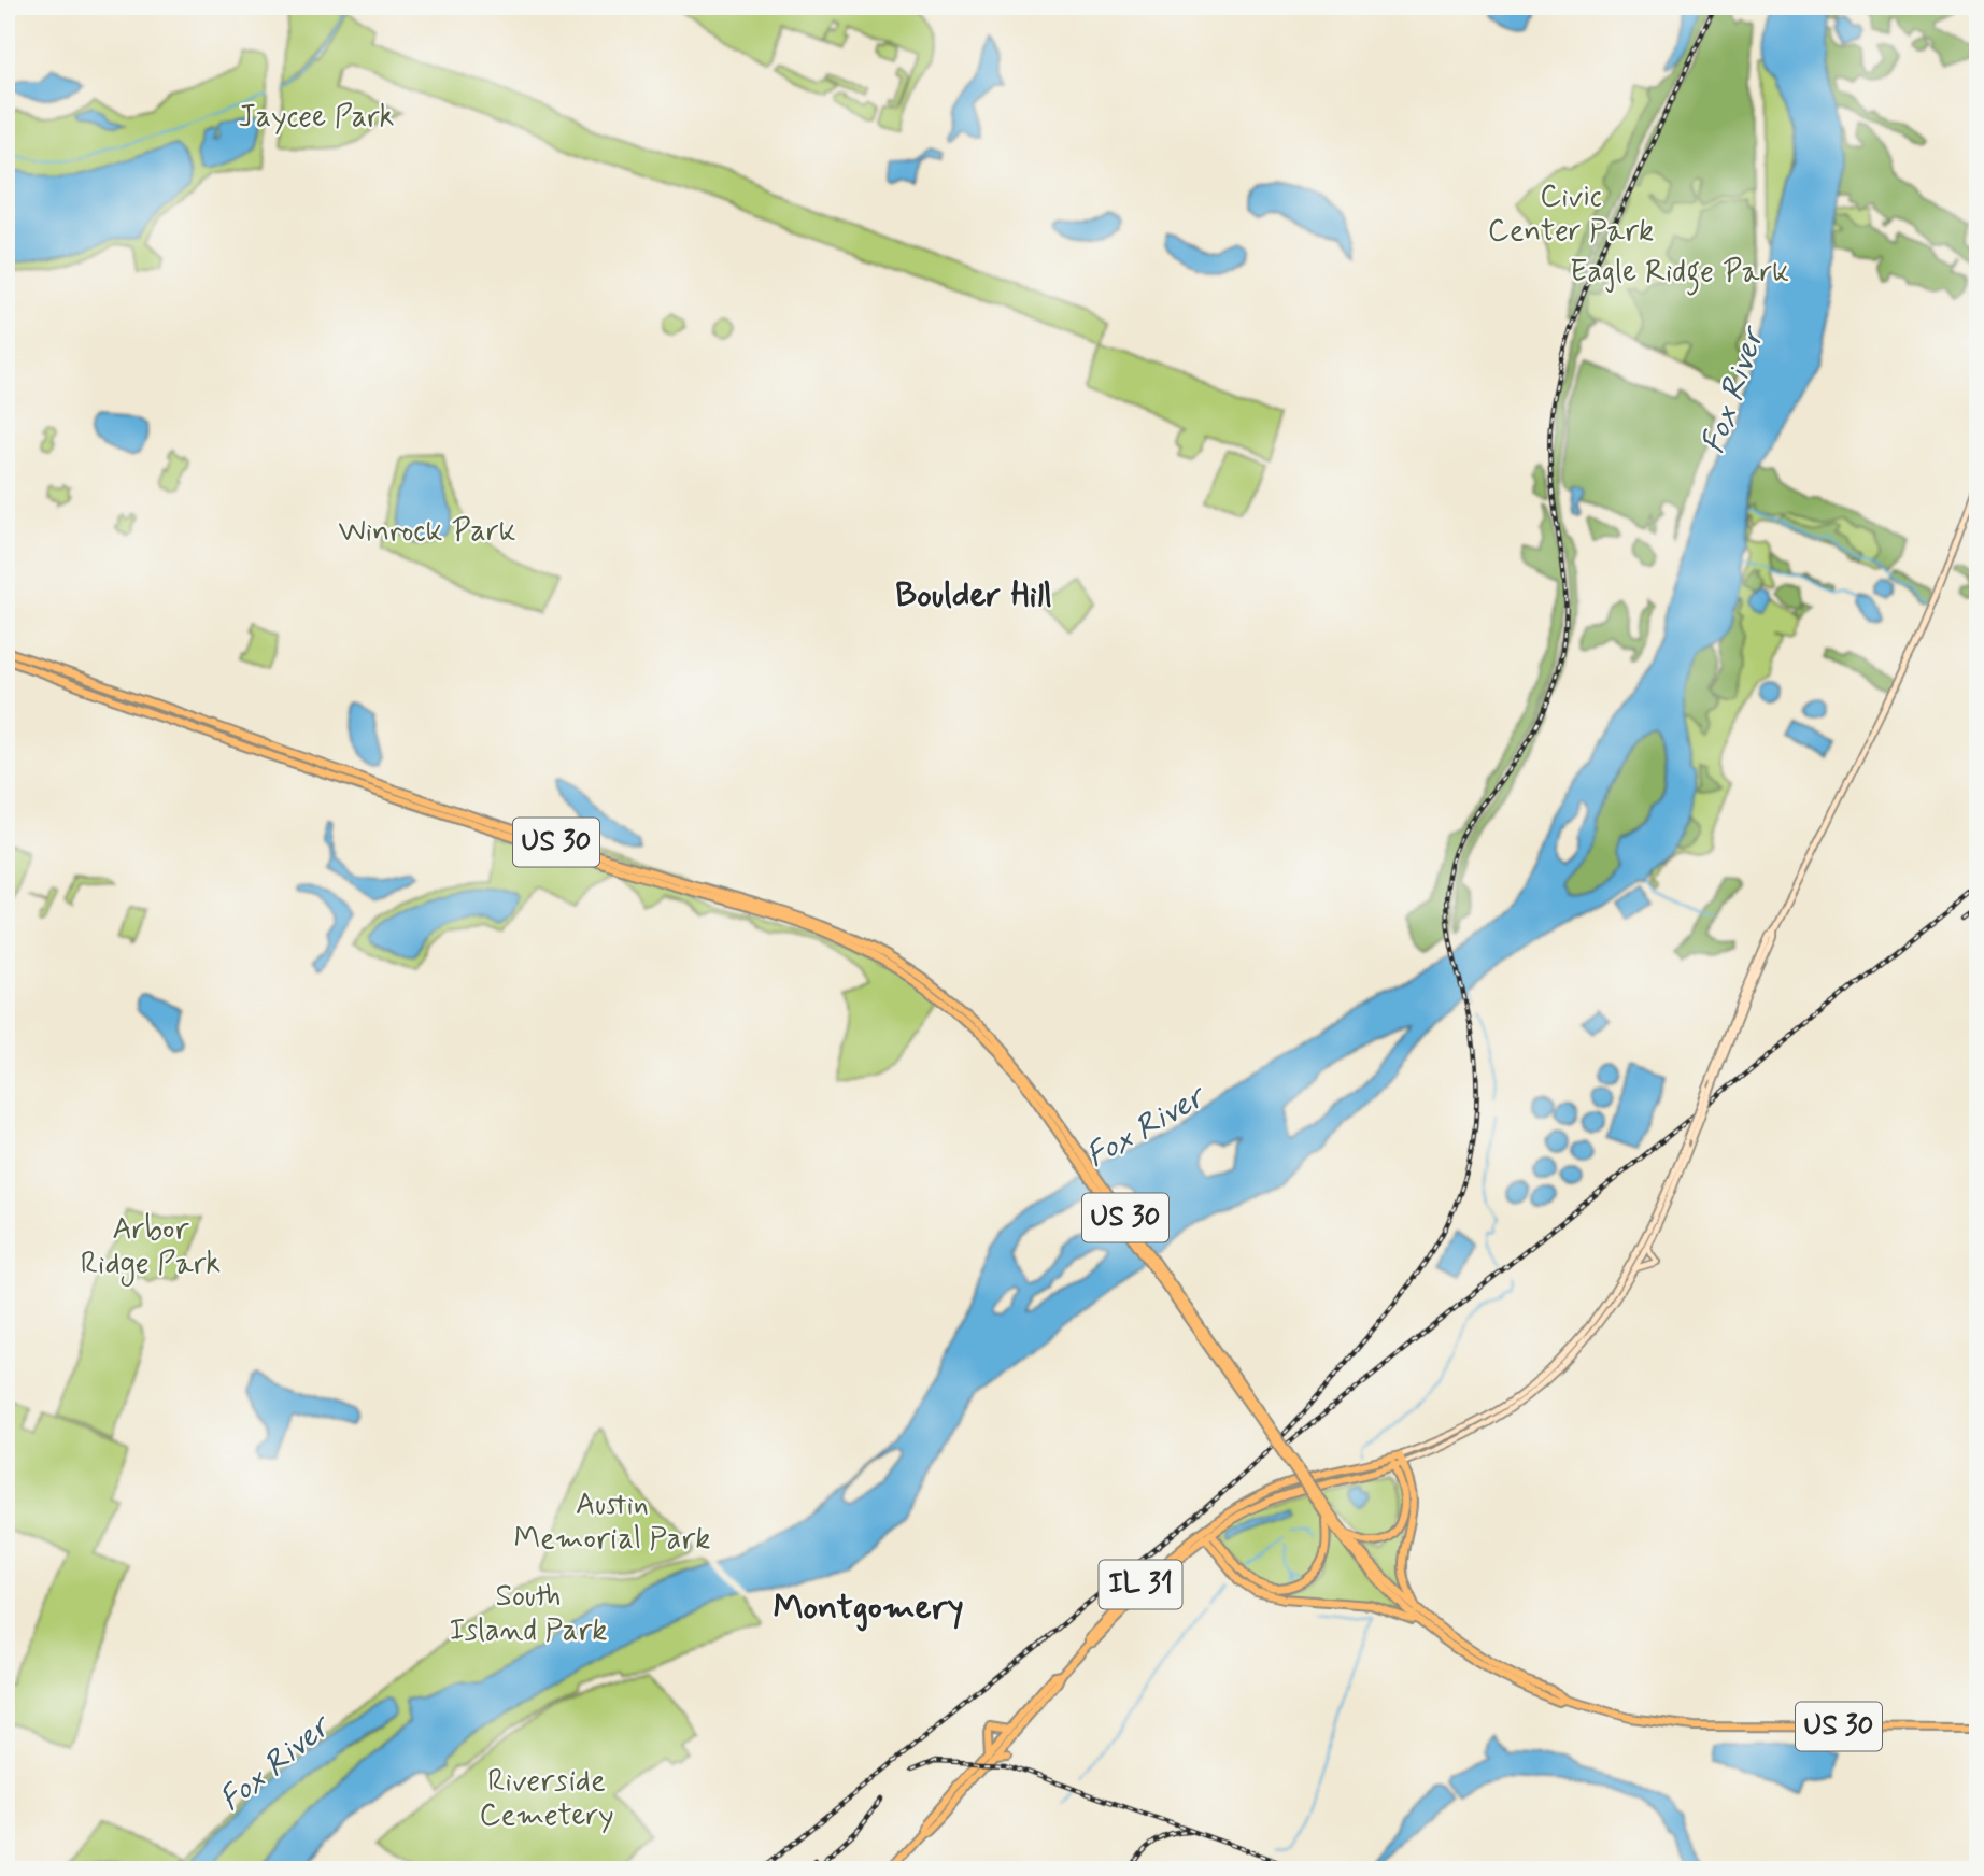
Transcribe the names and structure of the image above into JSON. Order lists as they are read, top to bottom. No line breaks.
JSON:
{"streets":{"main road":["US 30","IL 31"]},"districts":["Boulder Hill","Montgomery"],"water":["Fox River"],"parks":["Jaycee Park","Civic Center Park","Eagle Ridge Park","Winrock Park","Arbor Ridge Park","Austin Memorial Park","South Island Park","Riverside Cemetery"]}
